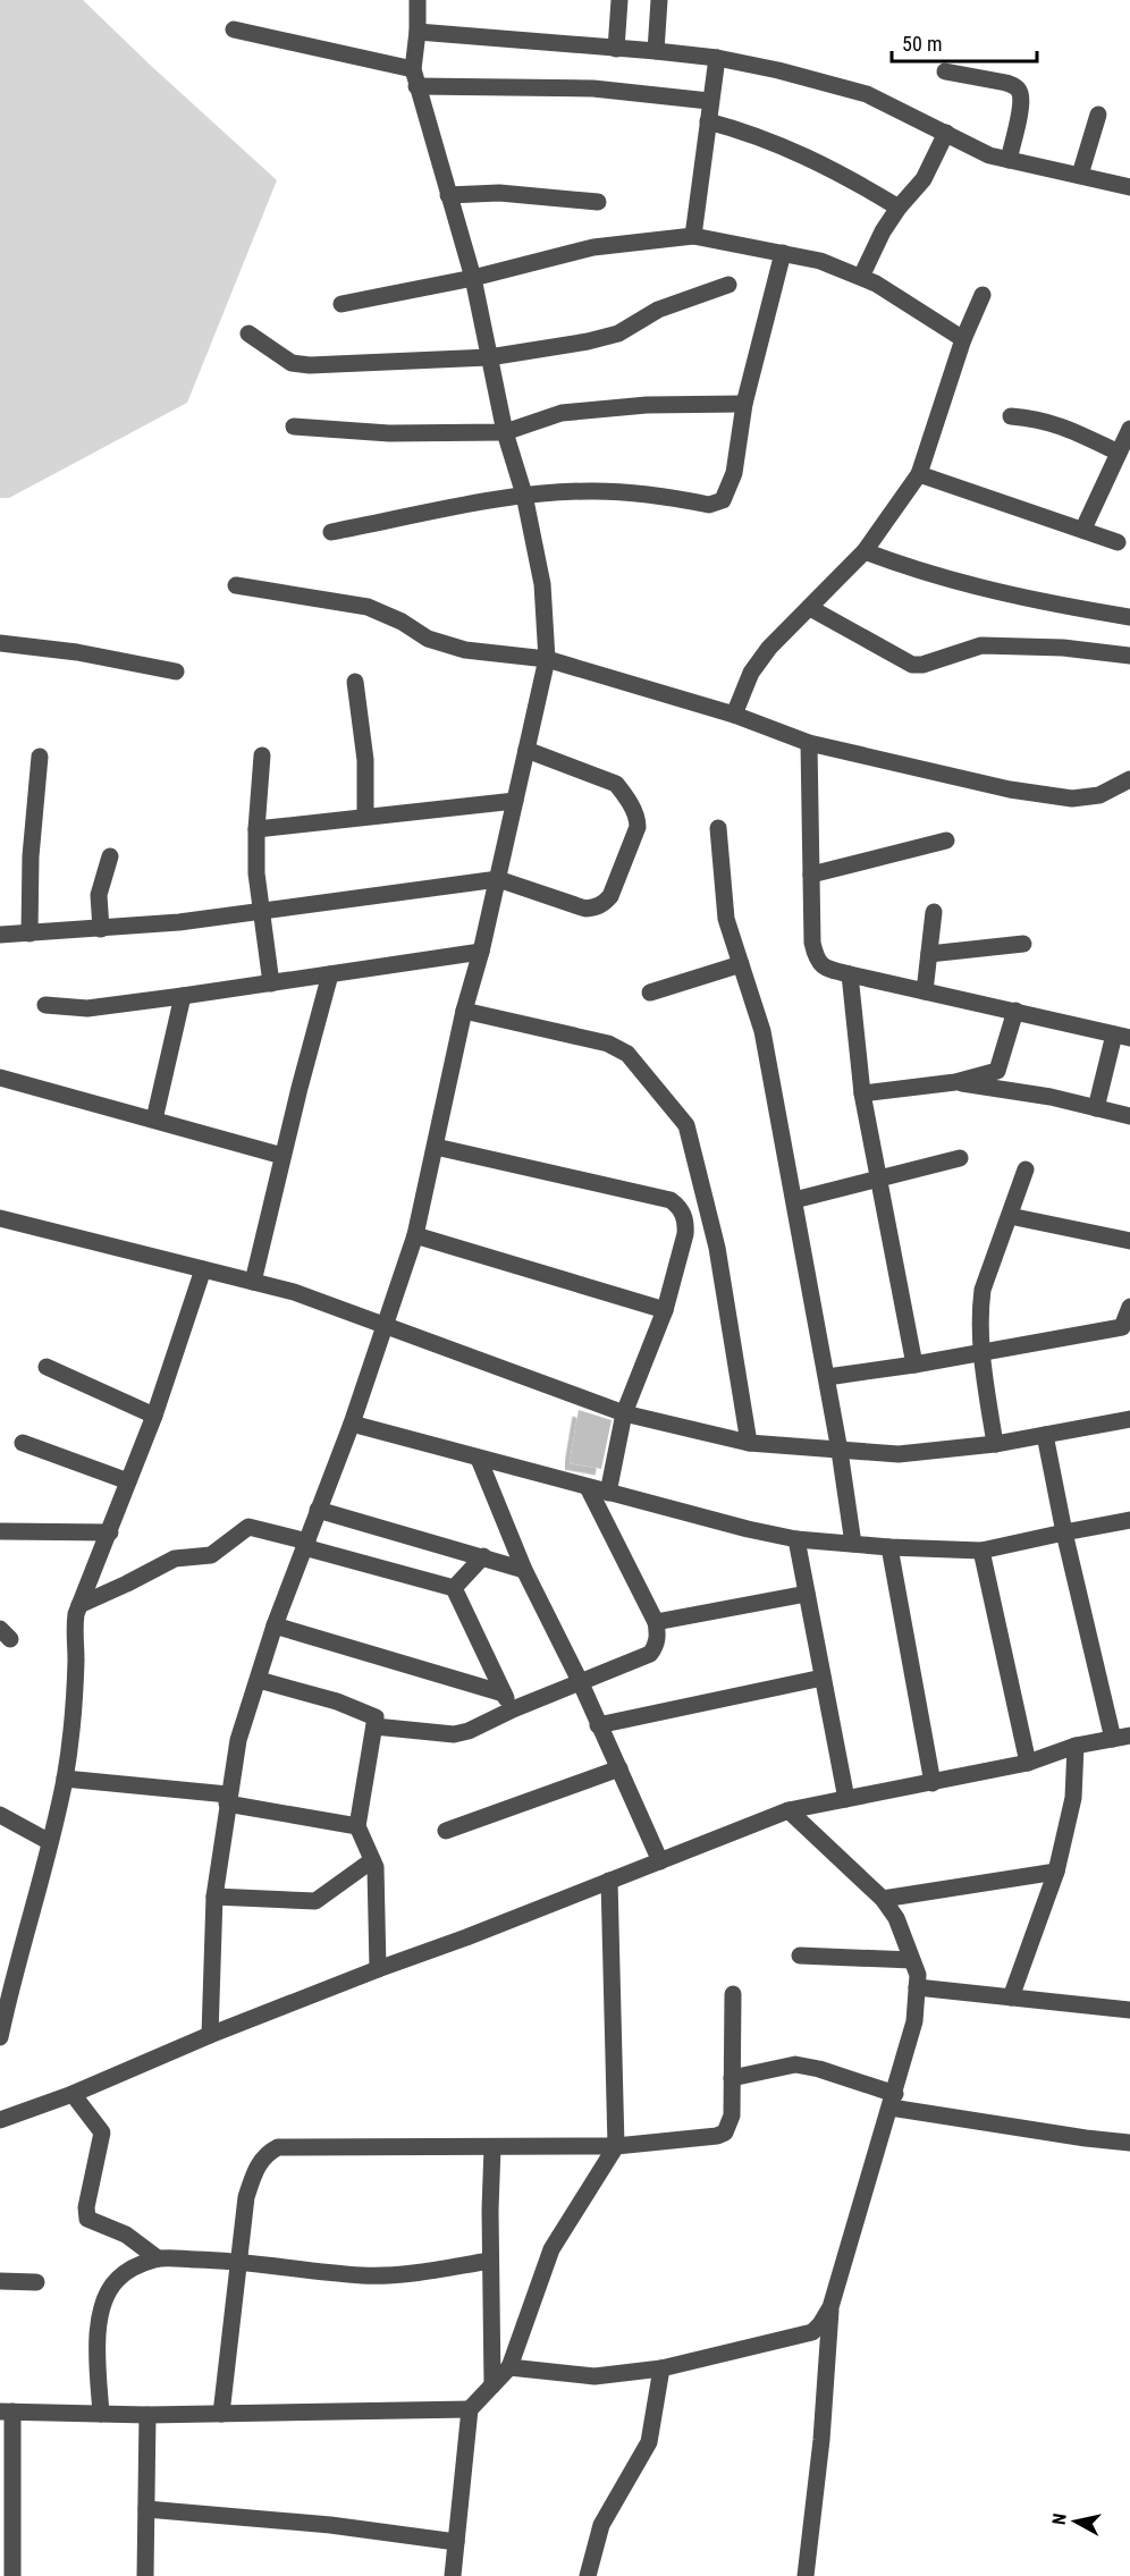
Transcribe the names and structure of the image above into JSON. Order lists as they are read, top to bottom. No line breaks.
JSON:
{"scale_bar":"50 m","north":"left"}
